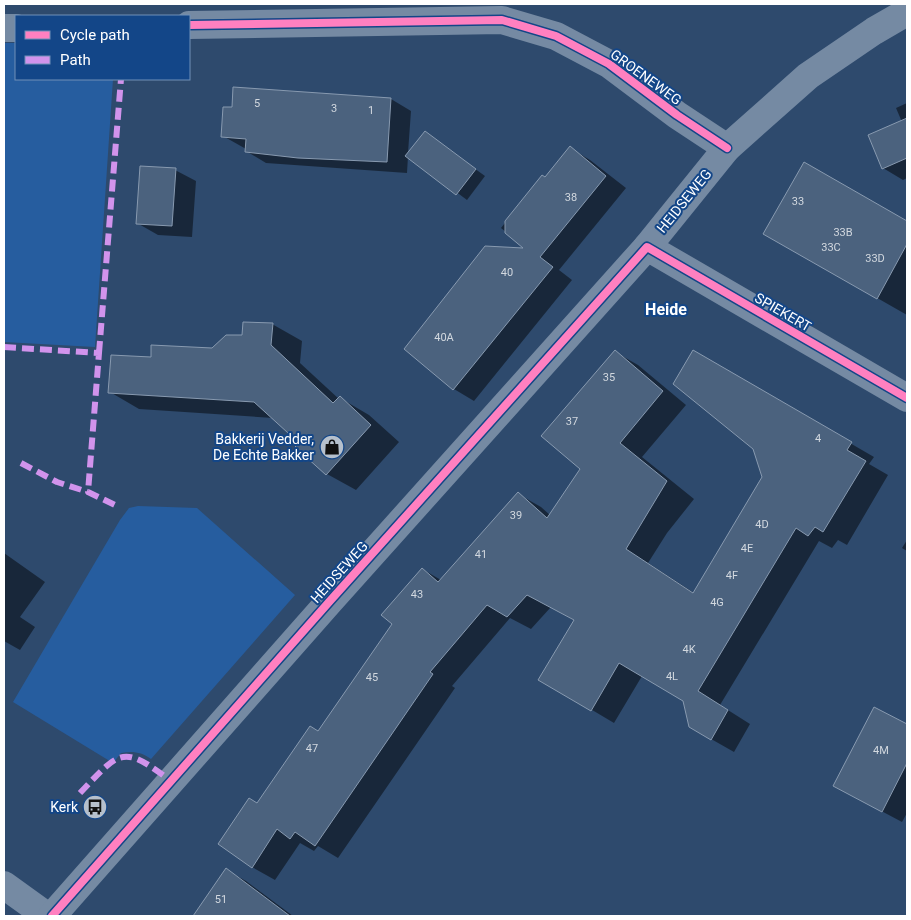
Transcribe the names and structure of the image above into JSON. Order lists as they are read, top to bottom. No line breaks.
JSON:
{"streets":{"street":["GROENEWEG","HEIDSEWEG","SPIEKERT"]},"crossings":[["GROENEWEG","HEIDSEWEG"],["HEIDSEWEG","SPIEKERT"]],"districts":["Heide"],"places":{"shop":["Bakkerij Vedder, De Echte Bakker"],"bus stop":["Kerk"]},"house_numbers":["5","3","1","38","33","33B","33C","33D","40","40A","35","37","4","39","4D","4E","41","4F","43","4G","4K","4L","45","47","4M","51"],"legend":["Cycle path","Path"]}
